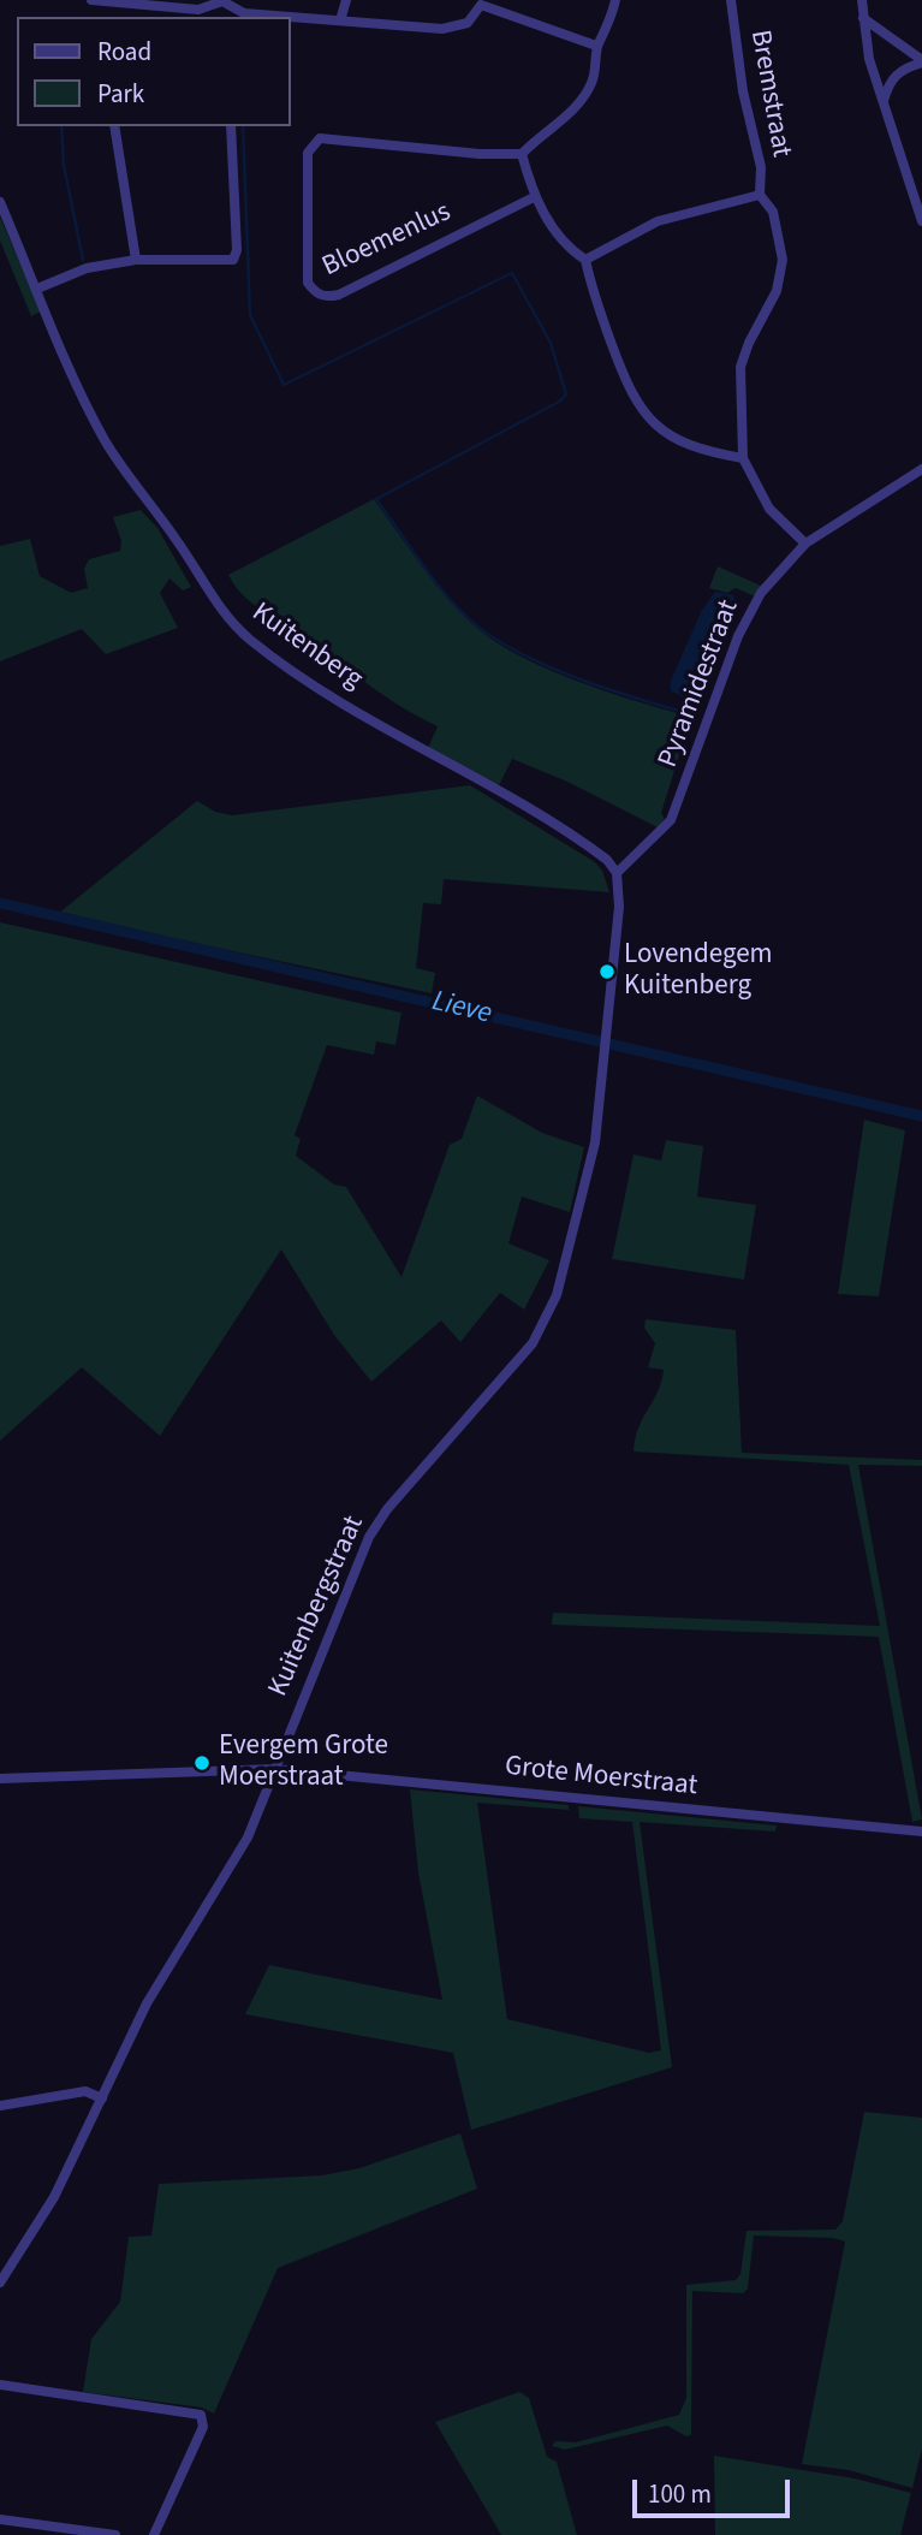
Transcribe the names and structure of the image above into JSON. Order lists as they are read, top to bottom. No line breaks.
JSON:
{"streets":{"street":["Bremstraat","Bloemenlus","Kuitenberg","Pyramidestraat","Kuitenbergstraat","Grote Moerstraat"]},"crossings":[["Bremstraat","Pyramidestraat"],["Kuitenberg","Pyramidestraat"],["Kuitenberg","Kuitenbergstraat"],["Pyramidestraat","Kuitenbergstraat"],["Kuitenbergstraat","Grote Moerstraat"]],"water":["Lieve"],"places":["Lovendegem Kuitenberg","Evergem Grote Moerstraat"],"legend":["Road","Park"],"scale_bar":"100 m"}
